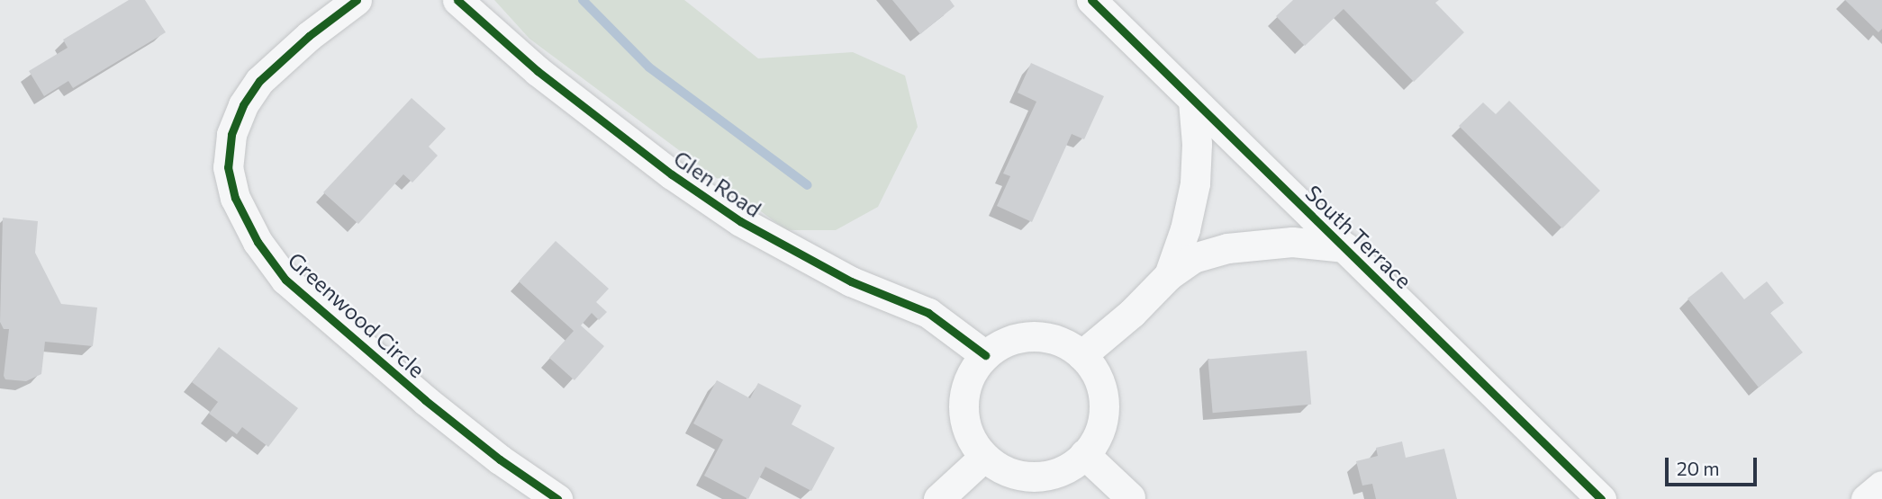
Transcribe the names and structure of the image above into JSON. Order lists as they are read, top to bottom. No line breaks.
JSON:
{"streets":{"street":["Glen Road","South Terrace","Greenwood Circle"]},"scale_bar":"20 m"}
